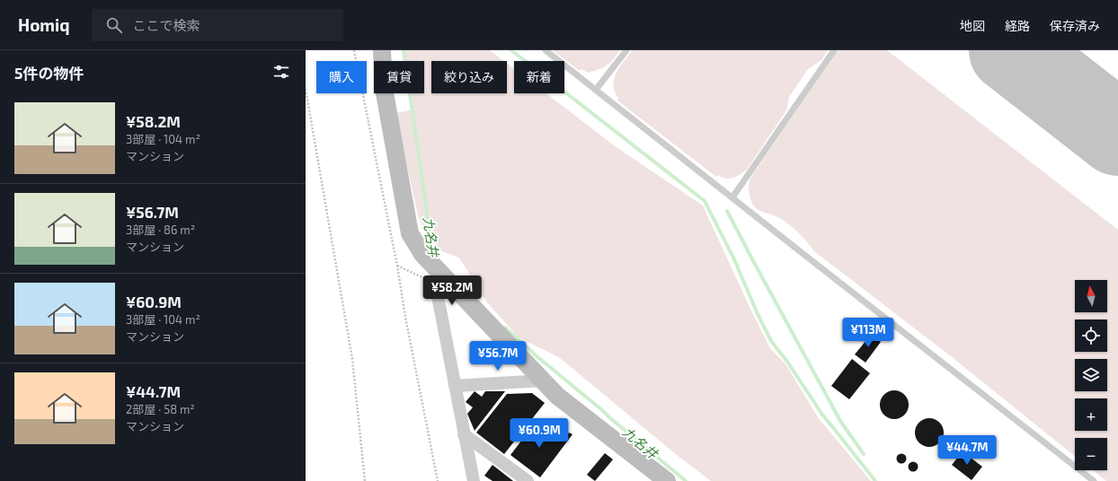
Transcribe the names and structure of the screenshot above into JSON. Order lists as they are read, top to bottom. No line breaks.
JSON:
{"water":["九名井"],"north":"top","page":{"header":"Homiq","search":"ここで検索","nav":["地図","経路","保存済み"],"heading":"5件の物件","chip":["購入","賃貸","絞り込み","新着"],"list":[{"name":"¥58.2M","note":"3部屋 · 104 m² · マンション"},{"name":"¥56.7M","note":"3部屋 · 86 m² · マンション"},{"name":"¥60.9M","note":"3部屋 · 104 m² · マンション"},{"name":"¥44.7M","note":"2部屋 · 58 m² · マンション"}],"price":["¥58.2M","¥113M","¥56.7M","¥60.9M","¥44.7M"],"map_buttons":["+","−"]}}
